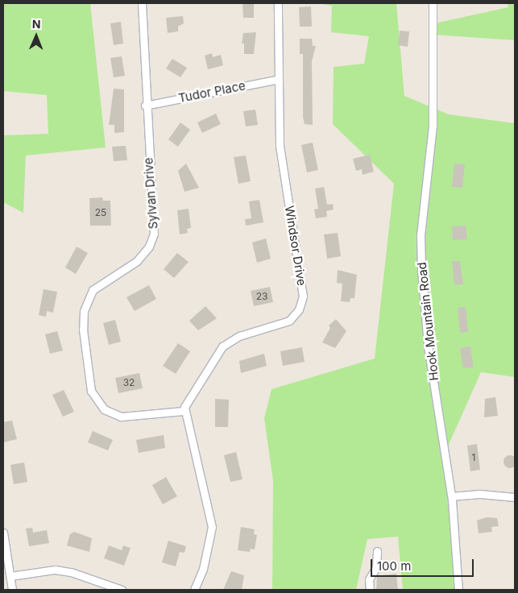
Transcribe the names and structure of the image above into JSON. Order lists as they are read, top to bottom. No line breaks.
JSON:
{"streets":{"street":["Tudor Place","Sylvan Drive","Windsor Drive","Hook Mountain Road"]},"crossings":[["Tudor Place","Sylvan Drive"],["Tudor Place","Windsor Drive"],["Sylvan Drive","Windsor Drive"]],"house_numbers":["25","23","32","1"],"scale_bar":"100 m","north":"top"}
